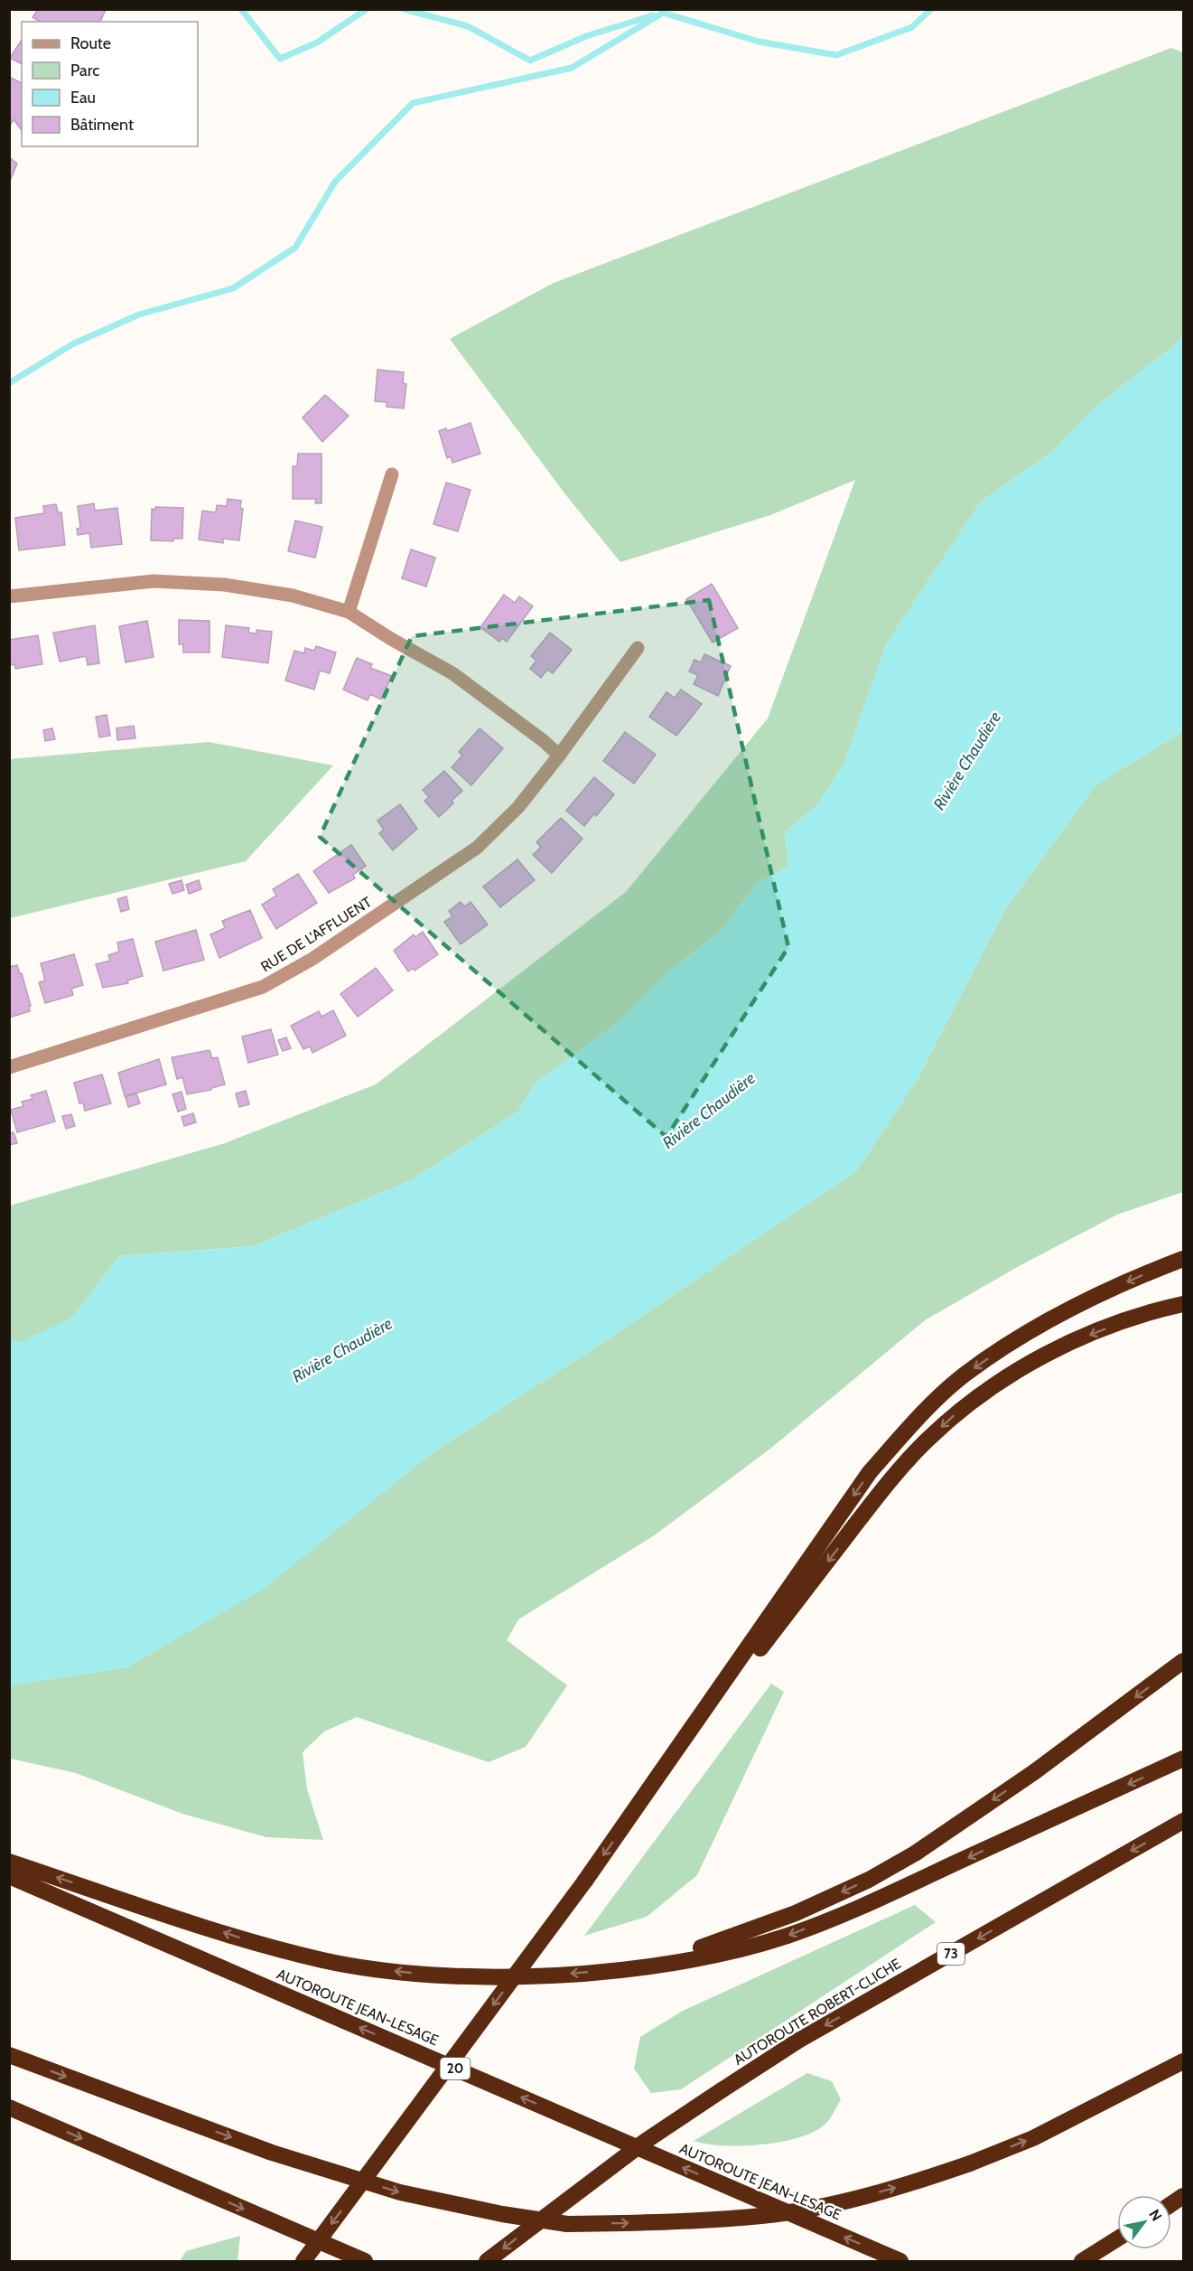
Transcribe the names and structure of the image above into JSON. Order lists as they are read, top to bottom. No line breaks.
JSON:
{"streets":{"highway":["73","AUTOROUTE JEAN-LESAGE","AUTOROUTE ROBERT-CLICHE","20"],"street":["RUE DE L'AFFLUENT"]},"water":["Rivière Chaudière"],"legend":["Route","Parc","Eau","Bâtiment"],"north":"top right"}
